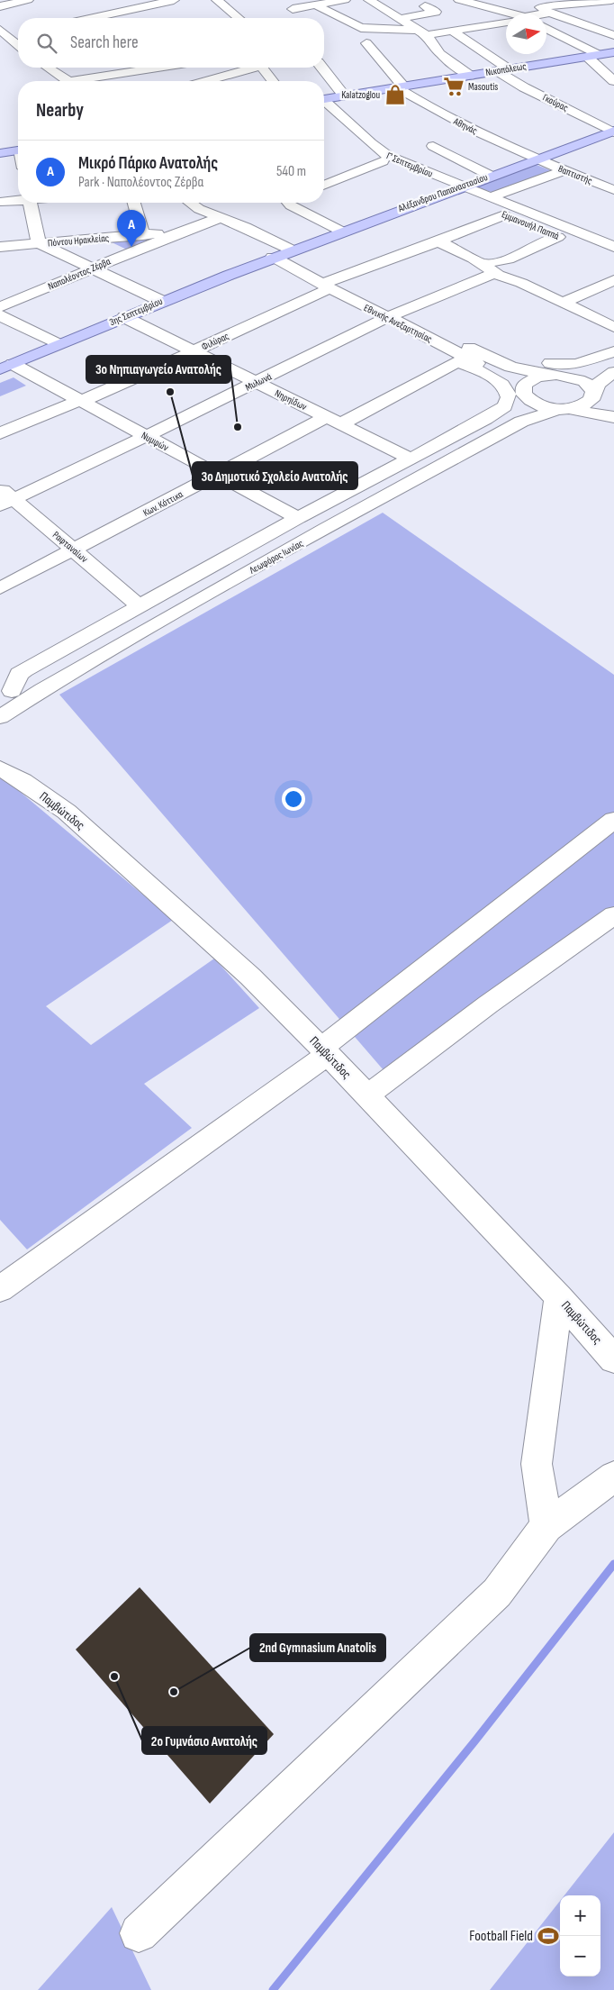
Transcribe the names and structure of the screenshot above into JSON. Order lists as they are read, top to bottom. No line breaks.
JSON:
{"streets":{"main road":["Νικοπόλεως","Αλέξανδρου Παπαναστασίου","3ης Σεπτεμβρίου"],"street":["Γκούρας","Αθηνάς","Γ' Σεπτεμβρίου","Βαπτιστής","Εμμανουήλ Παππά","Πόντου Ηρακλείας","Ναπολέοντος Ζέρβα","Εθνικής Ανεξαρτησίας","Φιλύρας","Μυλωνά","Νηρηίδων","Νυμφών","Κων. Κόττικα","Ραφταναίων","Λεωφόρος Ιωνίας","Παμβώτιδος"]},"crossings":[["Νικοπόλεως","Γκούρας"],["Νικοπόλεως","Αθηνάς"],["Γκούρας","Αλέξανδρου Παπαναστασίου"],["Αθηνάς","Βαπτιστής"],["Αθηνάς","Αλέξανδρου Παπαναστασίου"],["Γ' Σεπτεμβρίου","Αλέξανδρου Παπαναστασίου"],["Γ' Σεπτεμβρίου","Εμμανουήλ Παππά"],["Βαπτιστής","Αλέξανδρου Παπαναστασίου"],["Αλέξανδρου Παπαναστασίου","Εμμανουήλ Παππά"],["Αλέξανδρου Παπαναστασίου","3ης Σεπτεμβρίου"],["Αλέξανδρου Παπαναστασίου","Εθνικής Ανεξαρτησίας"],["Εμμανουήλ Παππά","Φιλύρας"],["Πόντου Ηρακλείας","Ναπολέοντος Ζέρβα"],["3ης Σεπτεμβρίου","Εθνικής Ανεξαρτησίας"],["3ης Σεπτεμβρίου","Νηρηίδων"],["3ης Σεπτεμβρίου","Νυμφών"],["Εθνικής Ανεξαρτησίας","Φιλύρας"],["Εθνικής Ανεξαρτησίας","Μυλωνά"],["Εθνικής Ανεξαρτησίας","Κων. Κόττικα"],["Εθνικής Ανεξαρτησίας","Λεωφόρος Ιωνίας"],["Φιλύρας","Νηρηίδων"],["Φιλύρας","Νυμφών"],["Μυλωνά","Νηρηίδων"],["Μυλωνά","Νυμφών"],["Μυλωνά","Ραφταναίων"],["Νηρηίδων","Κων. Κόττικα"],["Νυμφών","Κων. Κόττικα"],["Κων. Κόττικα","Ραφταναίων"]],"places":{"supermarket":["Masoutis"],"shop":["Kalatzoglou"],"other":["3ο Δημοτικό Σχολείο Ανατολής","3ο Νηπιαγωγείο Ανατολής","2ο Γυμνάσιο Ανατολής","2nd Gymnasium Anatolis"],"sports":["Football Field"]},"north":"right","page":{"search":"Search here","heading":"Nearby","list":[{"mark":"A","name":"Μικρό Πάρκο Ανατολής","note":"Park · Ναπολέοντος Ζέρβα","value":"540 m"}],"pins":"A","map_buttons":["+","−"]}}
